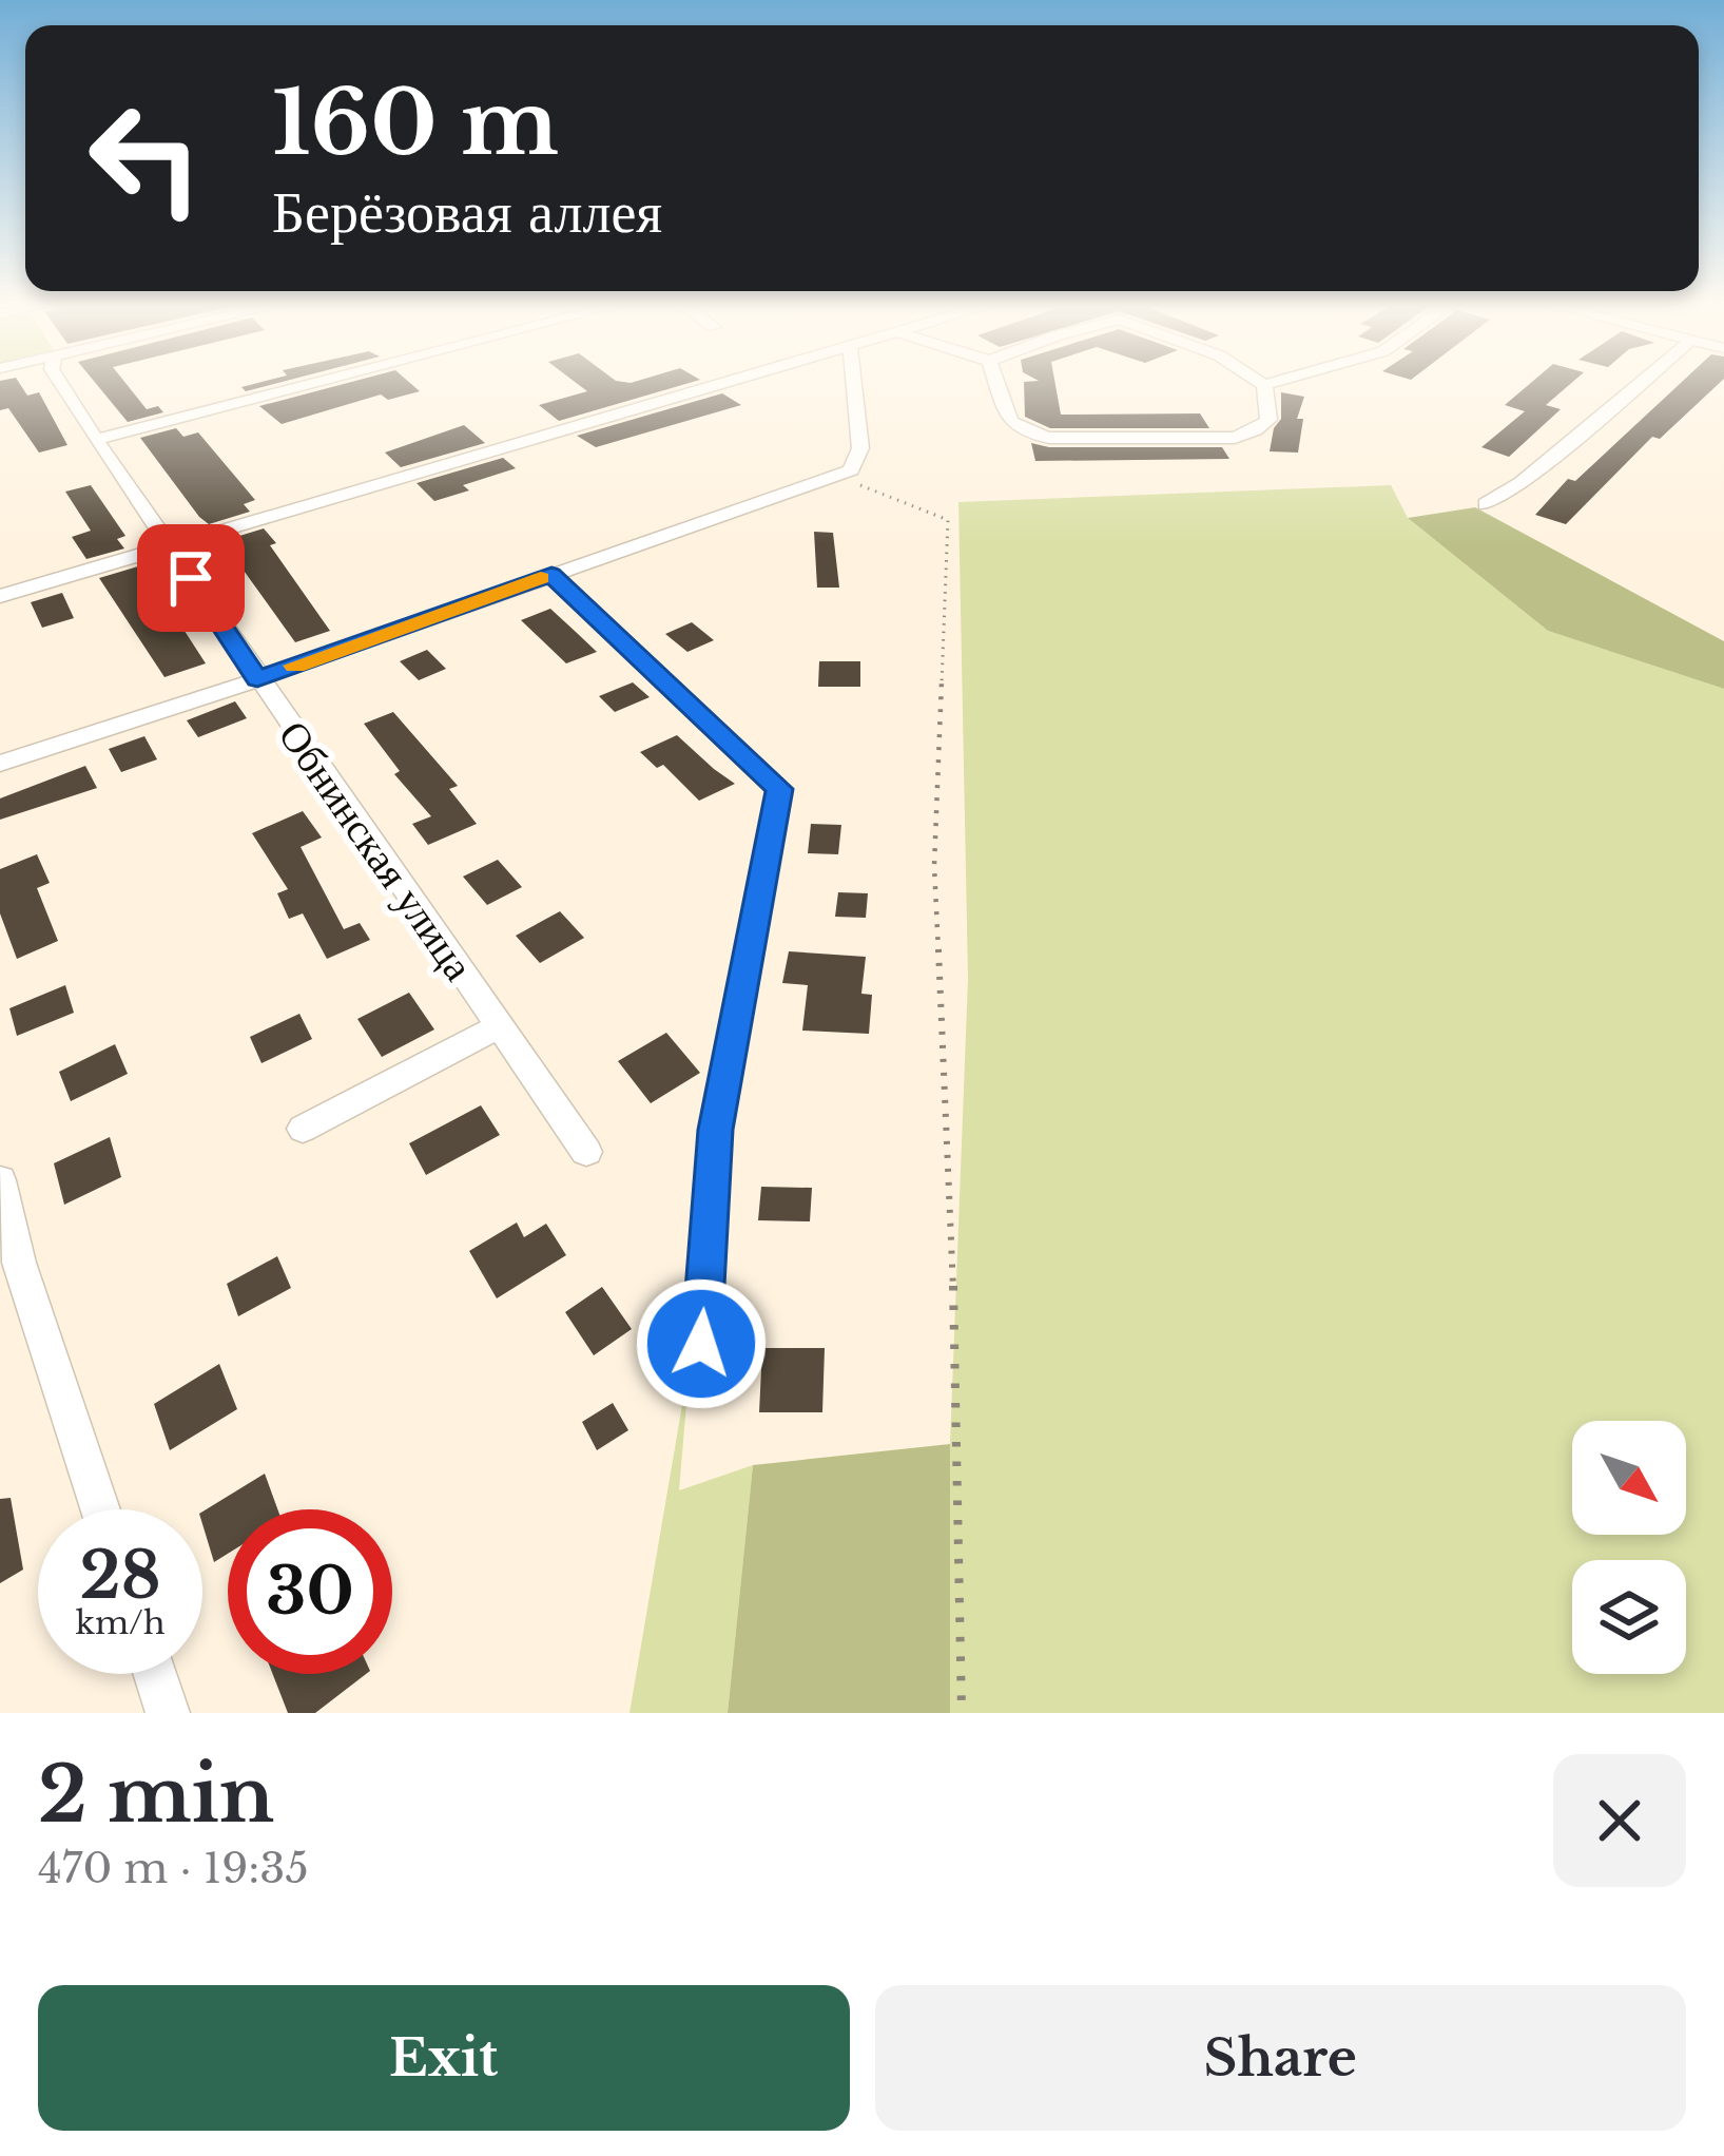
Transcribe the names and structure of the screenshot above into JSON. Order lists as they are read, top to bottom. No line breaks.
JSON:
{"streets":{"street":["Обнинская улица"]},"north":"bottom right","page":{"turn":["160 m","Берёзовая аллея"],"speed":"28 km/h","limit":"30","heading":["2 min","470 m · 19:35"],"buttons":["Exit","Share"]}}
